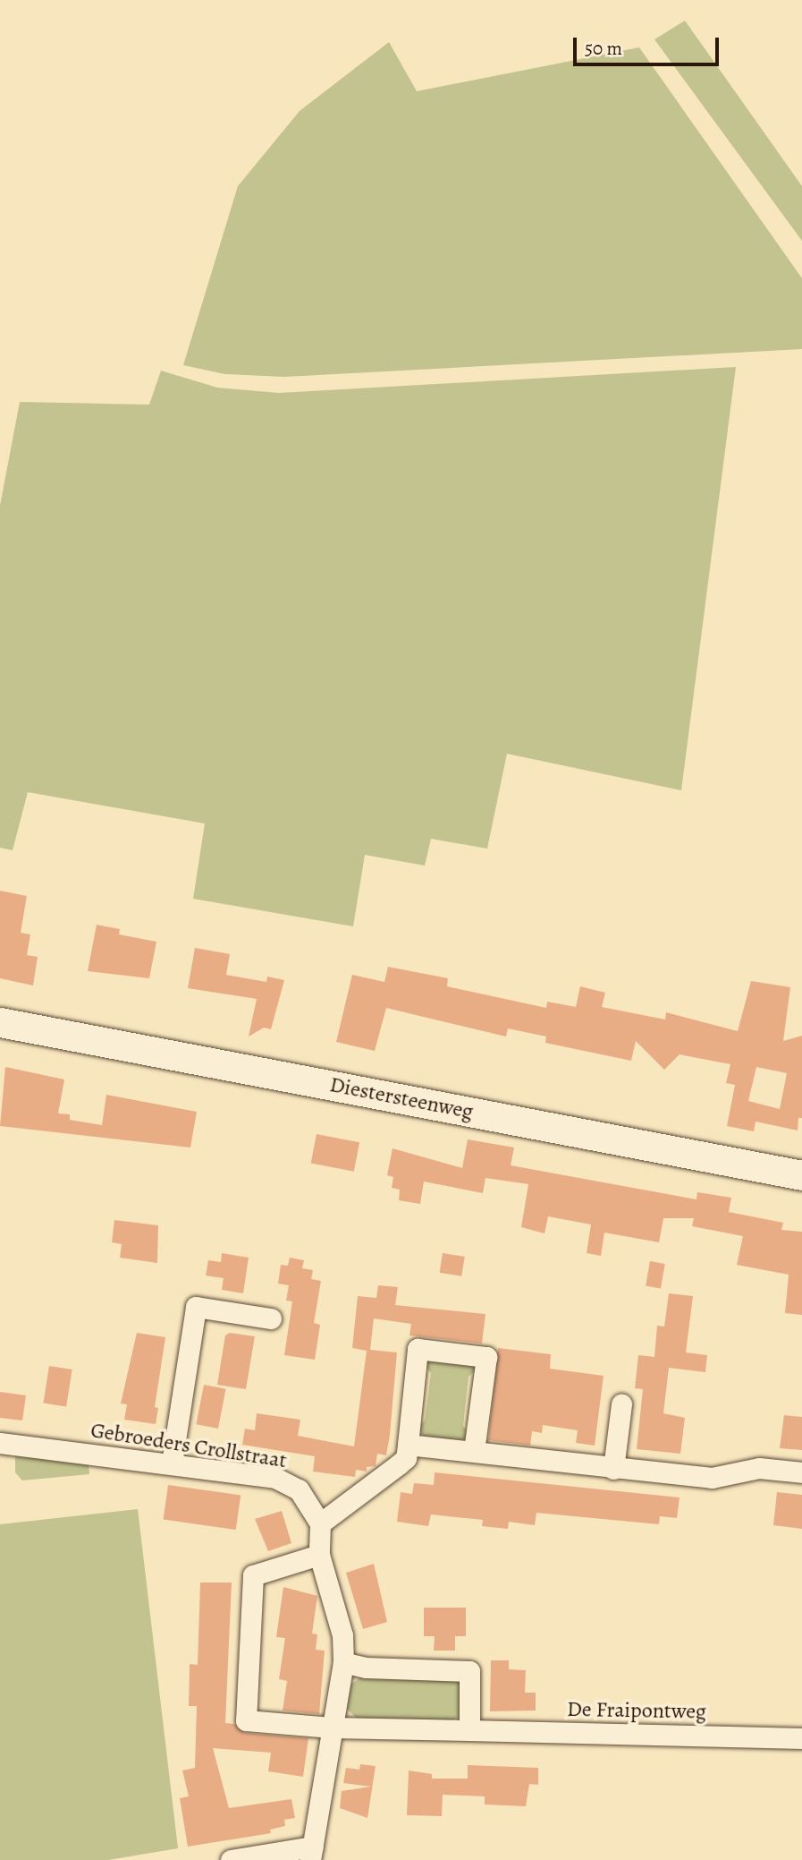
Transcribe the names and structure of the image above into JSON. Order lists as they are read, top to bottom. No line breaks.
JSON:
{"streets":{"main road":["Diestersteenweg"],"street":["Gebroeders Crollstraat","De Fraipontweg"]},"scale_bar":"50 m"}
